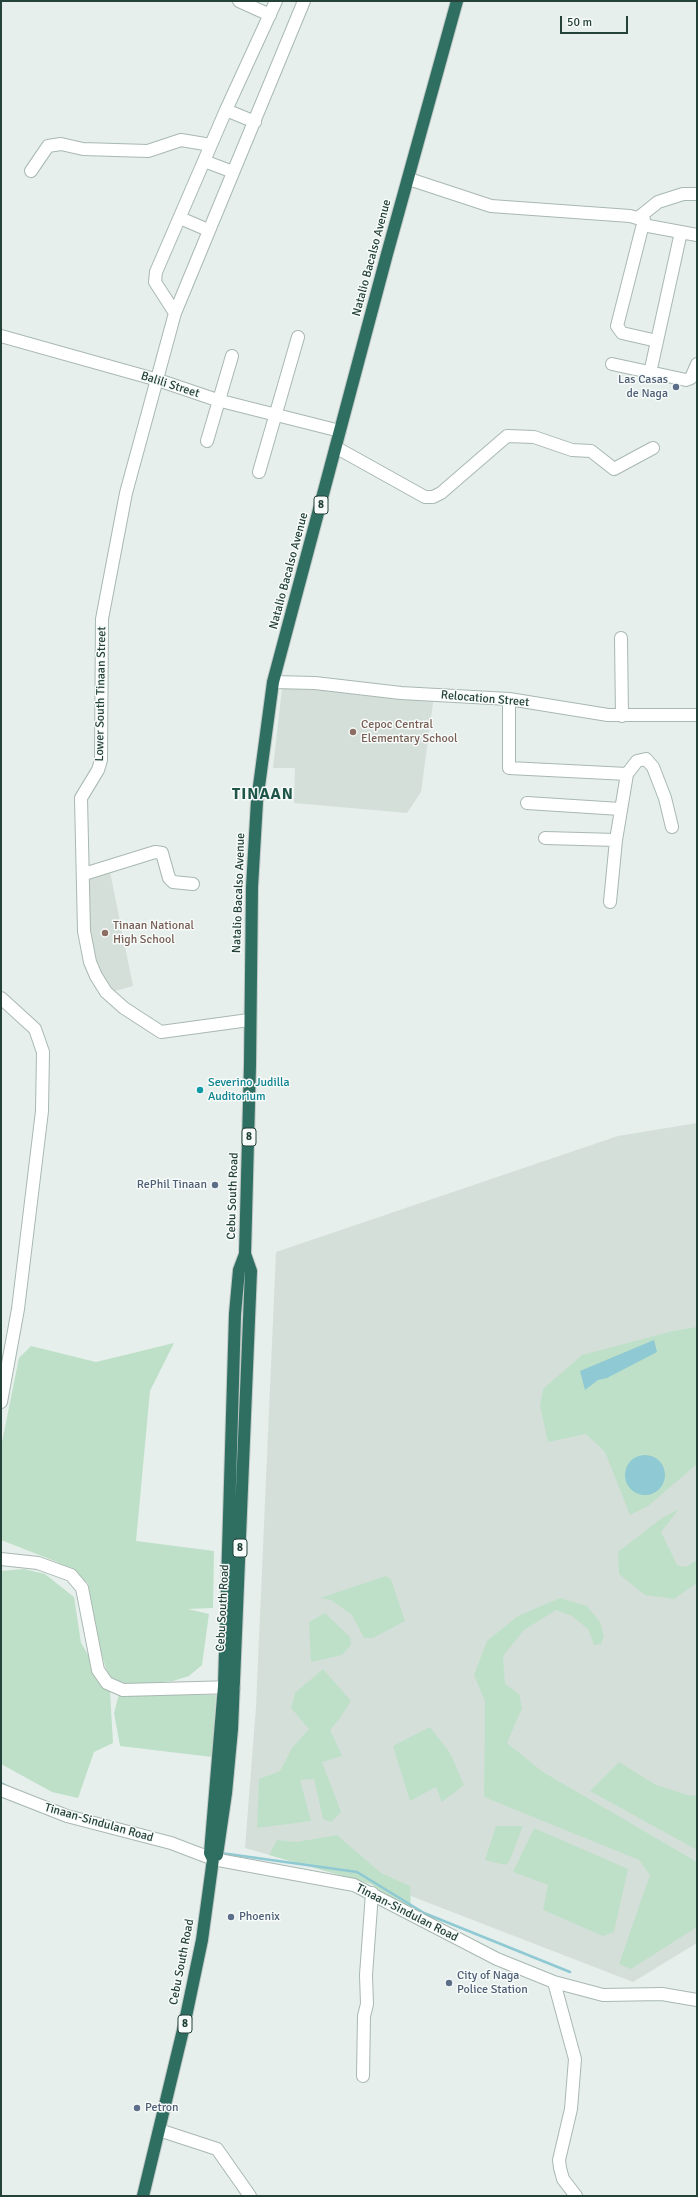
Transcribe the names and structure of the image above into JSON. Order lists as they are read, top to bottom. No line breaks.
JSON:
{"streets":{"highway":["Natalio Bacalso Avenue","8","Cebu South Road"],"street":["Balili Street","Lower South Tinaan Street","Relocation Street","Tinaan-Sindulan Road"]},"crossings":[["Natalio Bacalso Avenue","Balili Street"],["Natalio Bacalso Avenue","Lower South Tinaan Street"],["Natalio Bacalso Avenue","Relocation Street"],["Natalio Bacalso Avenue","Cebu South Road"],["Balili Street","Lower South Tinaan Street"],["Lower South Tinaan Street","Cebu South Road"],["Cebu South Road","Tinaan-Sindulan Road"]],"districts":["TINAAN"],"places":["Las Casas de Naga","Cepoc Central Elementary School","Tinaan National High School","Severino Judilla Auditorium","RePhil Tinaan","Phoenix","City of Naga Police Station","Petron"],"scale_bar":"50 m"}
